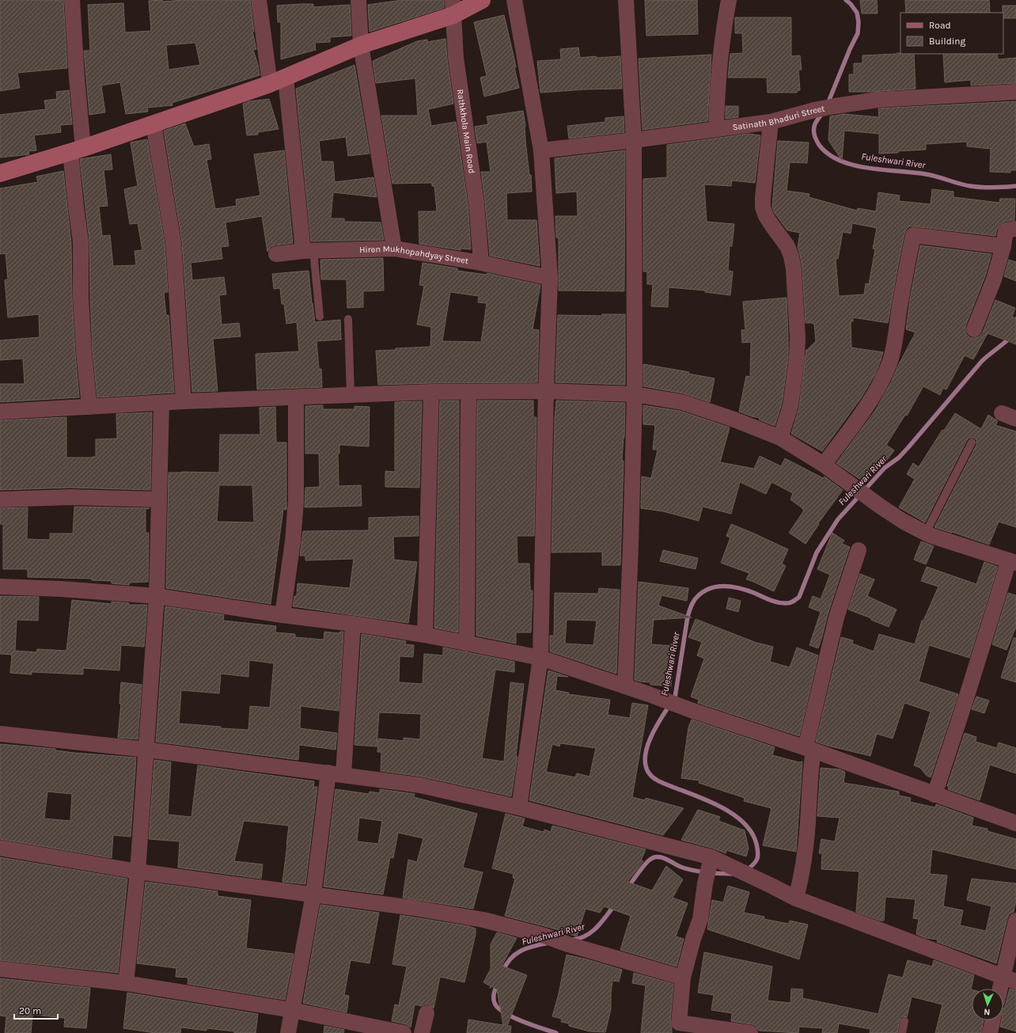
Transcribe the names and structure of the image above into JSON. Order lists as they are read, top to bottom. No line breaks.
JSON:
{"streets":{"street":["Satinath Bhaduri Street","Rathkhola Main Road","Hiren Mukhopahdyay Street"]},"crossings":[["Rathkhola Main Road","Hiren Mukhopahdyay Street"]],"water":["Fuleshwari River"],"legend":["Road","Building"],"scale_bar":"20 m","north":"bottom"}
